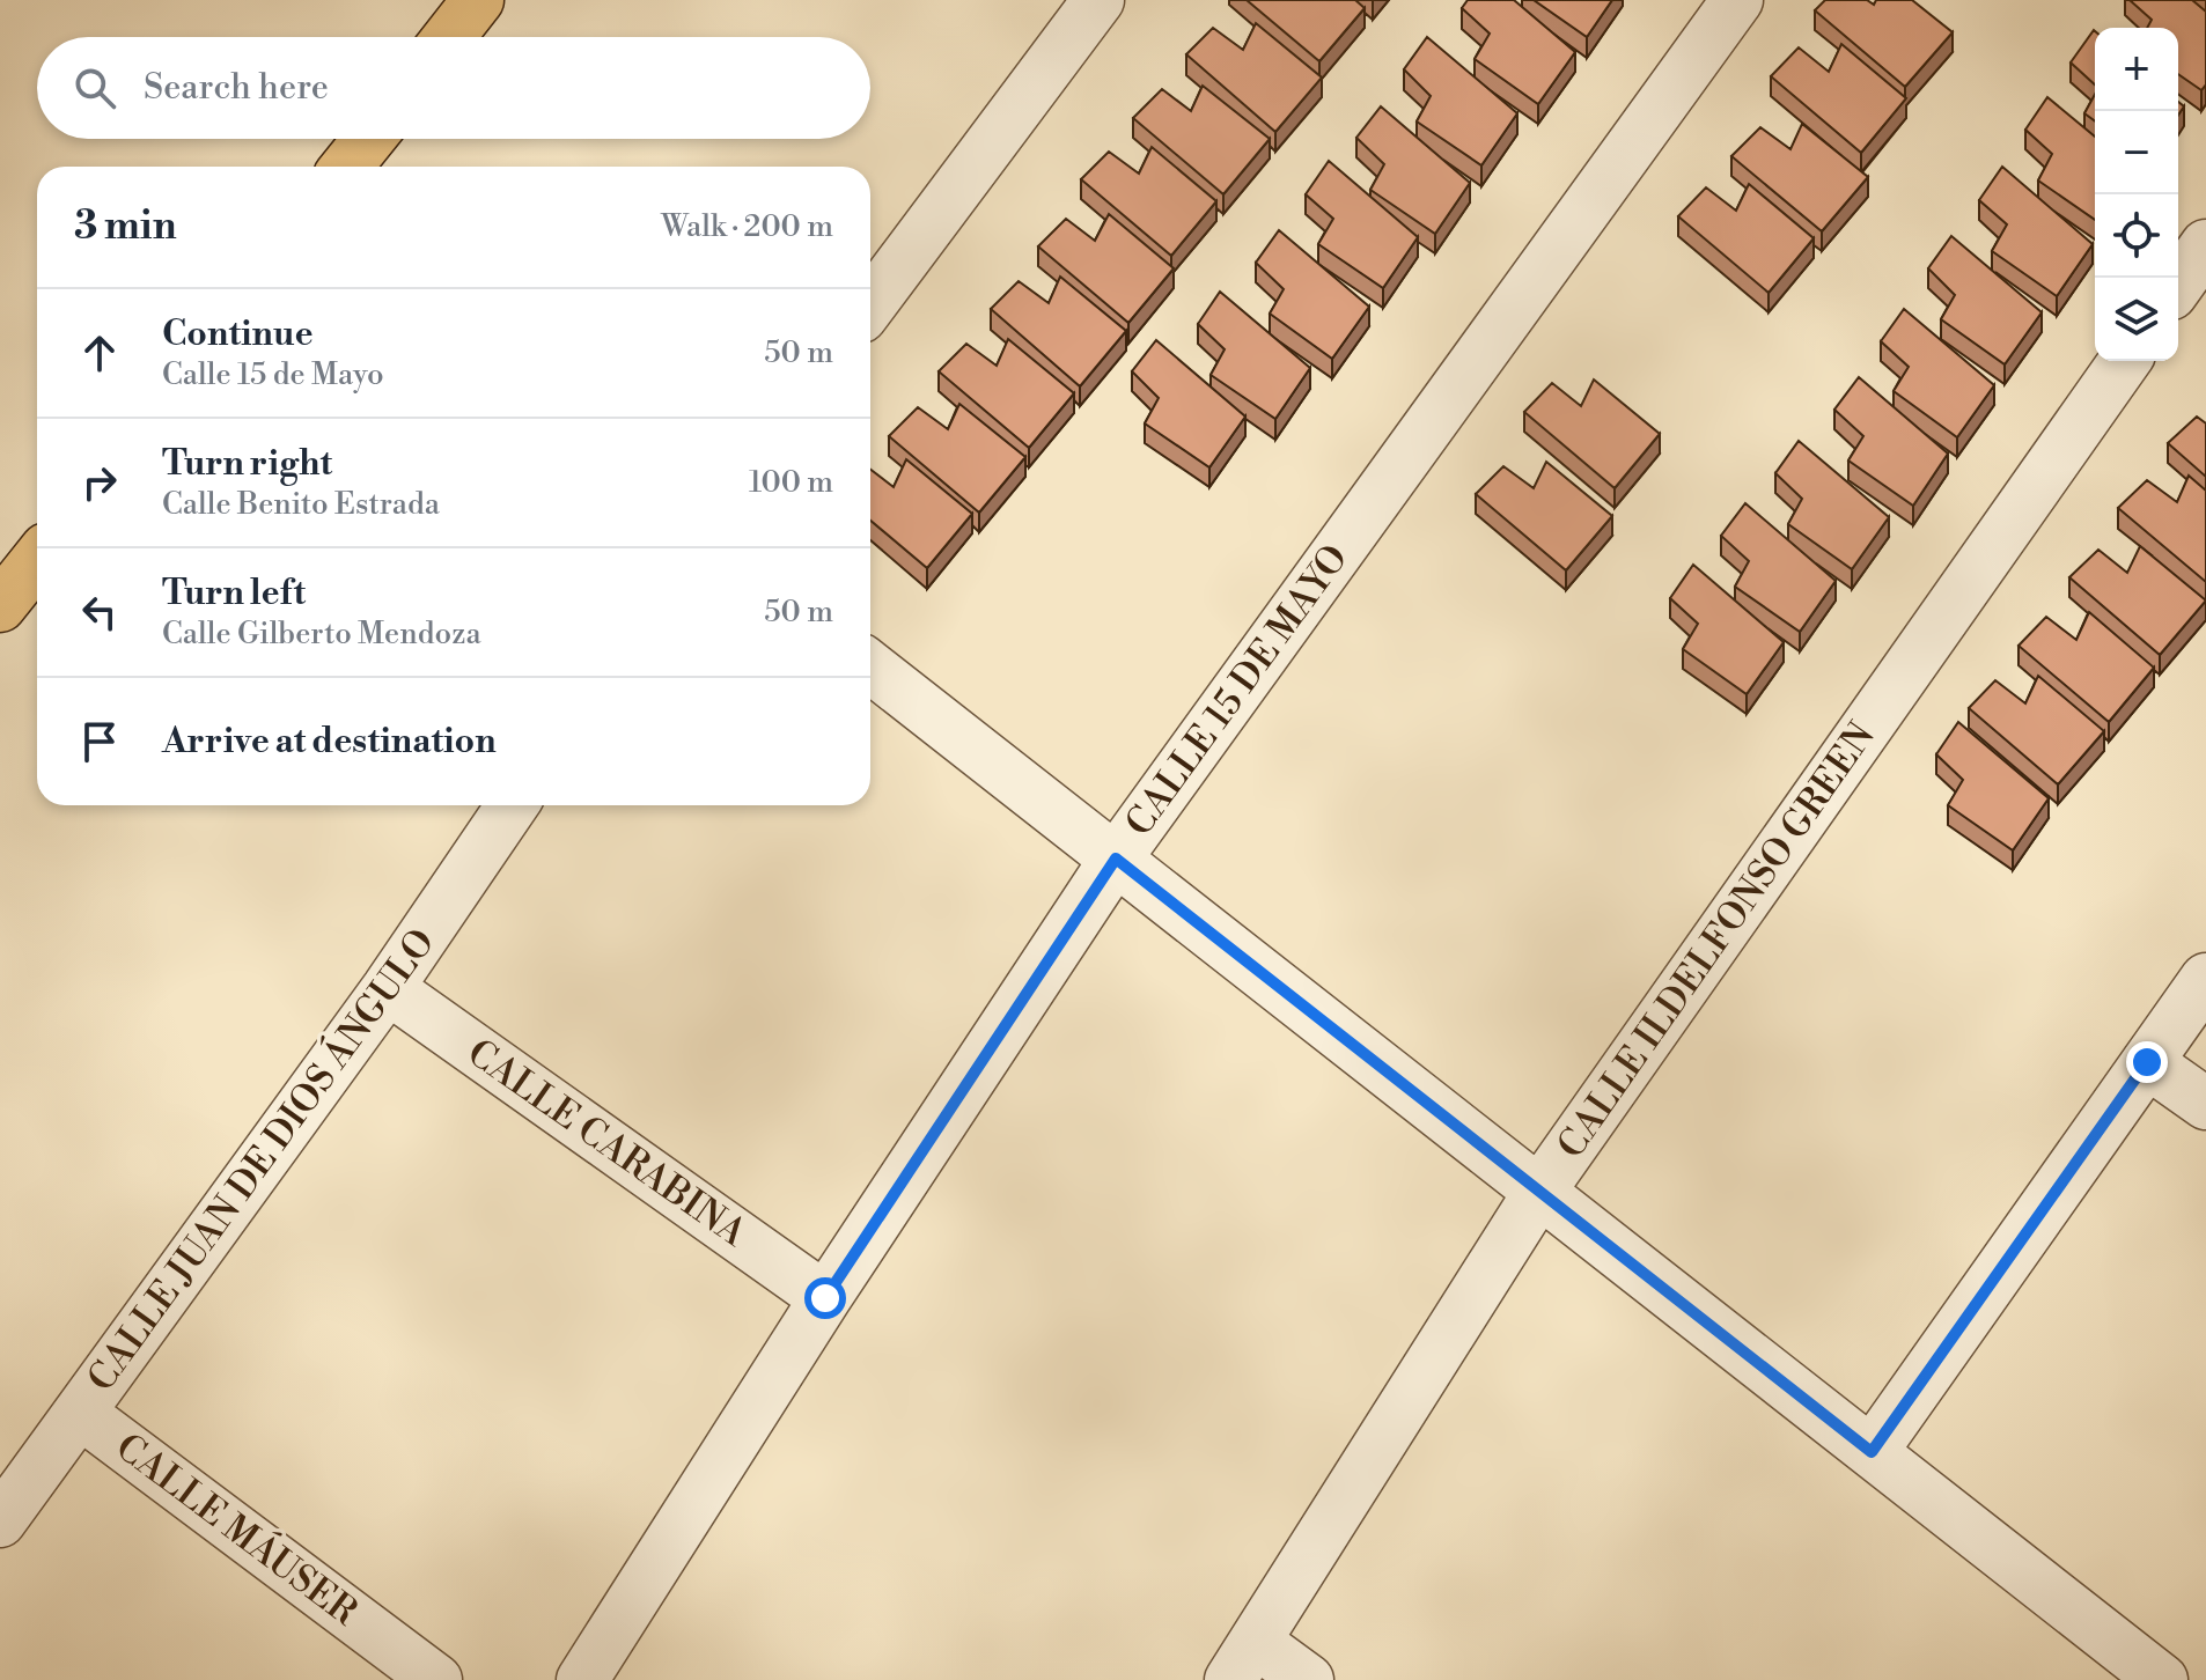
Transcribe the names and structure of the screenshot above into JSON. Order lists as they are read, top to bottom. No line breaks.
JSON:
{"streets":{"street":["CALLE 15 DE MAYO","CALLE ILDELFONSO GREEN","CALLE CARABINA","CALLE JUAN DE DIOS ÁNGULO","CALLE MÁUSER"]},"crossings":[["CALLE 15 DE MAYO","CALLE CARABINA"],["CALLE CARABINA","CALLE JUAN DE DIOS ÁNGULO"],["CALLE JUAN DE DIOS ÁNGULO","CALLE MÁUSER"]],"page":{"map_buttons":["+","−"],"search":"Search here","heading":["3 min","Walk · 200 m"],"list":[["Continue","Calle 15 de Mayo","50 m"],["Turn right","Calle Benito Estrada","100 m"],["Turn left","Calle Gilberto Mendoza","50 m"],"Arrive at destination"]}}
